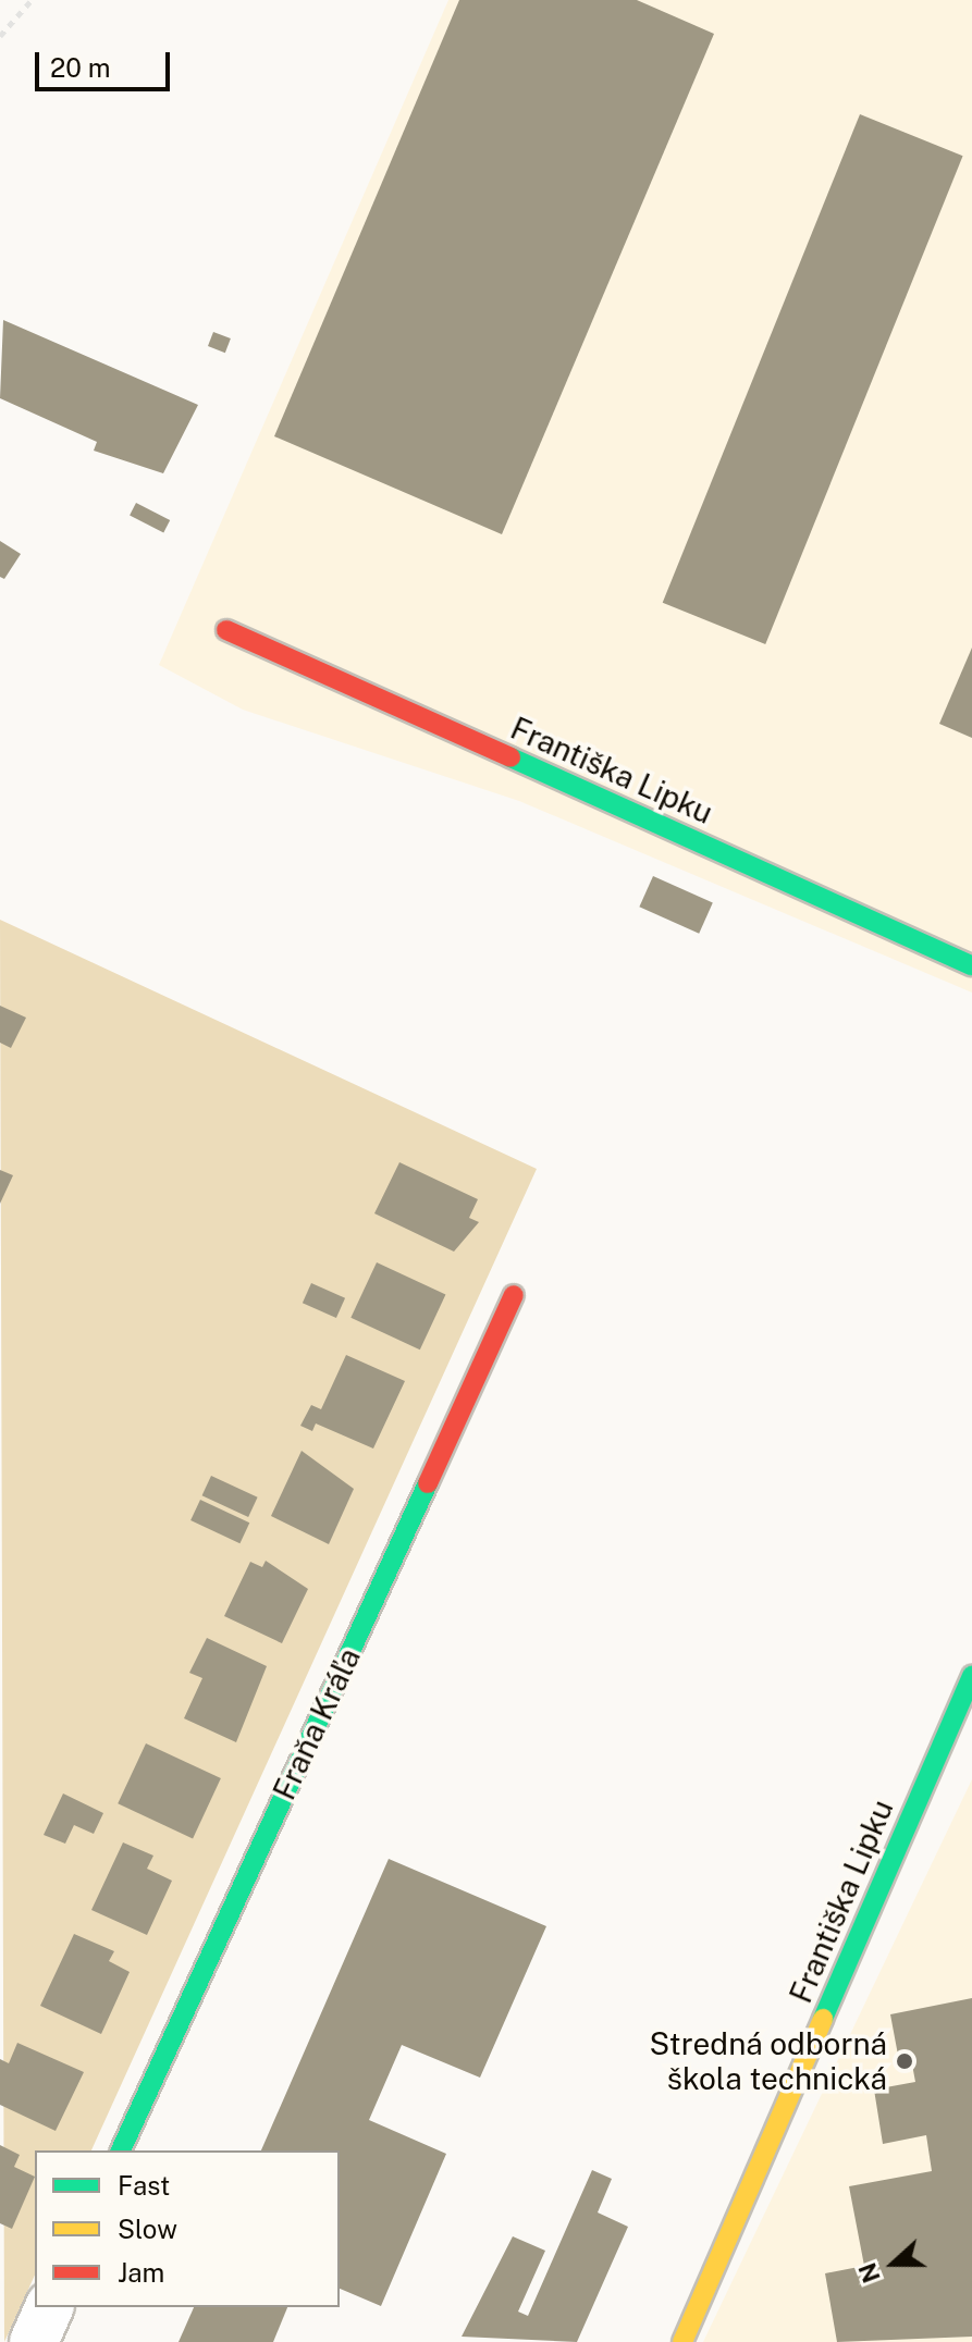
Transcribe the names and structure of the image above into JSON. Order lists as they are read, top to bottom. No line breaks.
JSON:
{"streets":{"street":["Františka Lipku","Fraňa Kráľa"]},"places":["Stredná odborná škola technická"],"legend":["Fast","Slow","Jam"],"scale_bar":"20 m","north":"left"}
